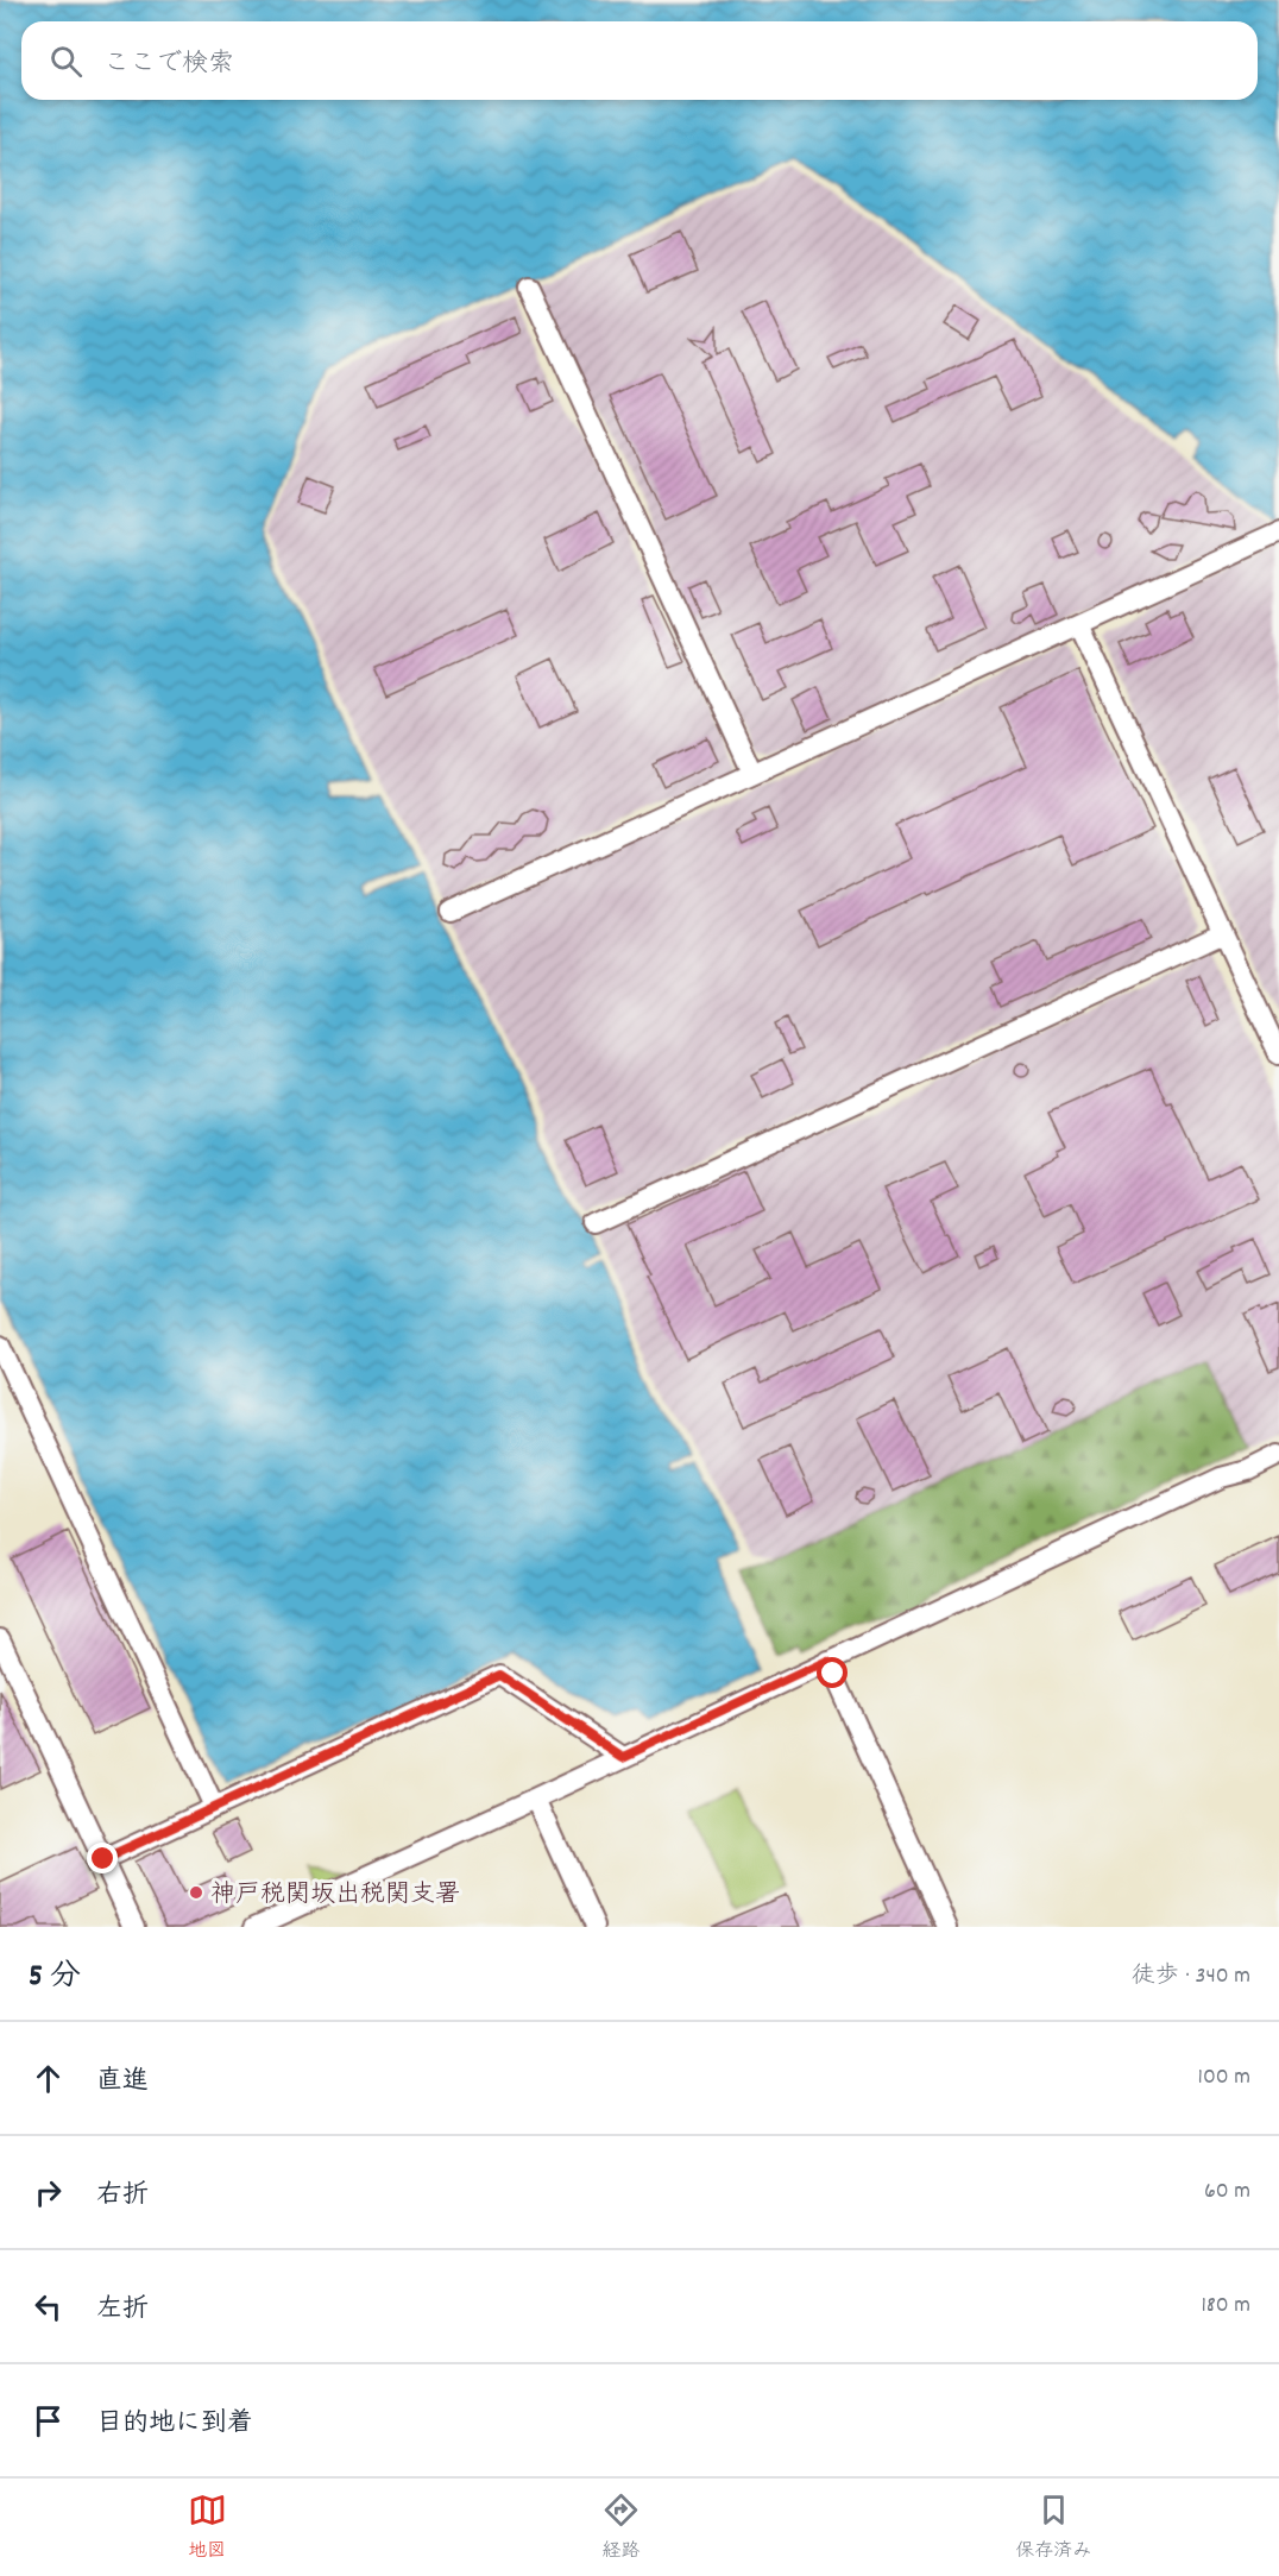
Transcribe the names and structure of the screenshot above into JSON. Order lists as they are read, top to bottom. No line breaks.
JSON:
{"places":["神戸税関坂出税関支署"],"page":{"search":"ここで検索","heading":["5 分","徒歩 · 340 m"],"list":[["直進","100 m"],["右折","60 m"],["左折","180 m"],"目的地に到着"],"nav":["地図","経路","保存済み"]}}
